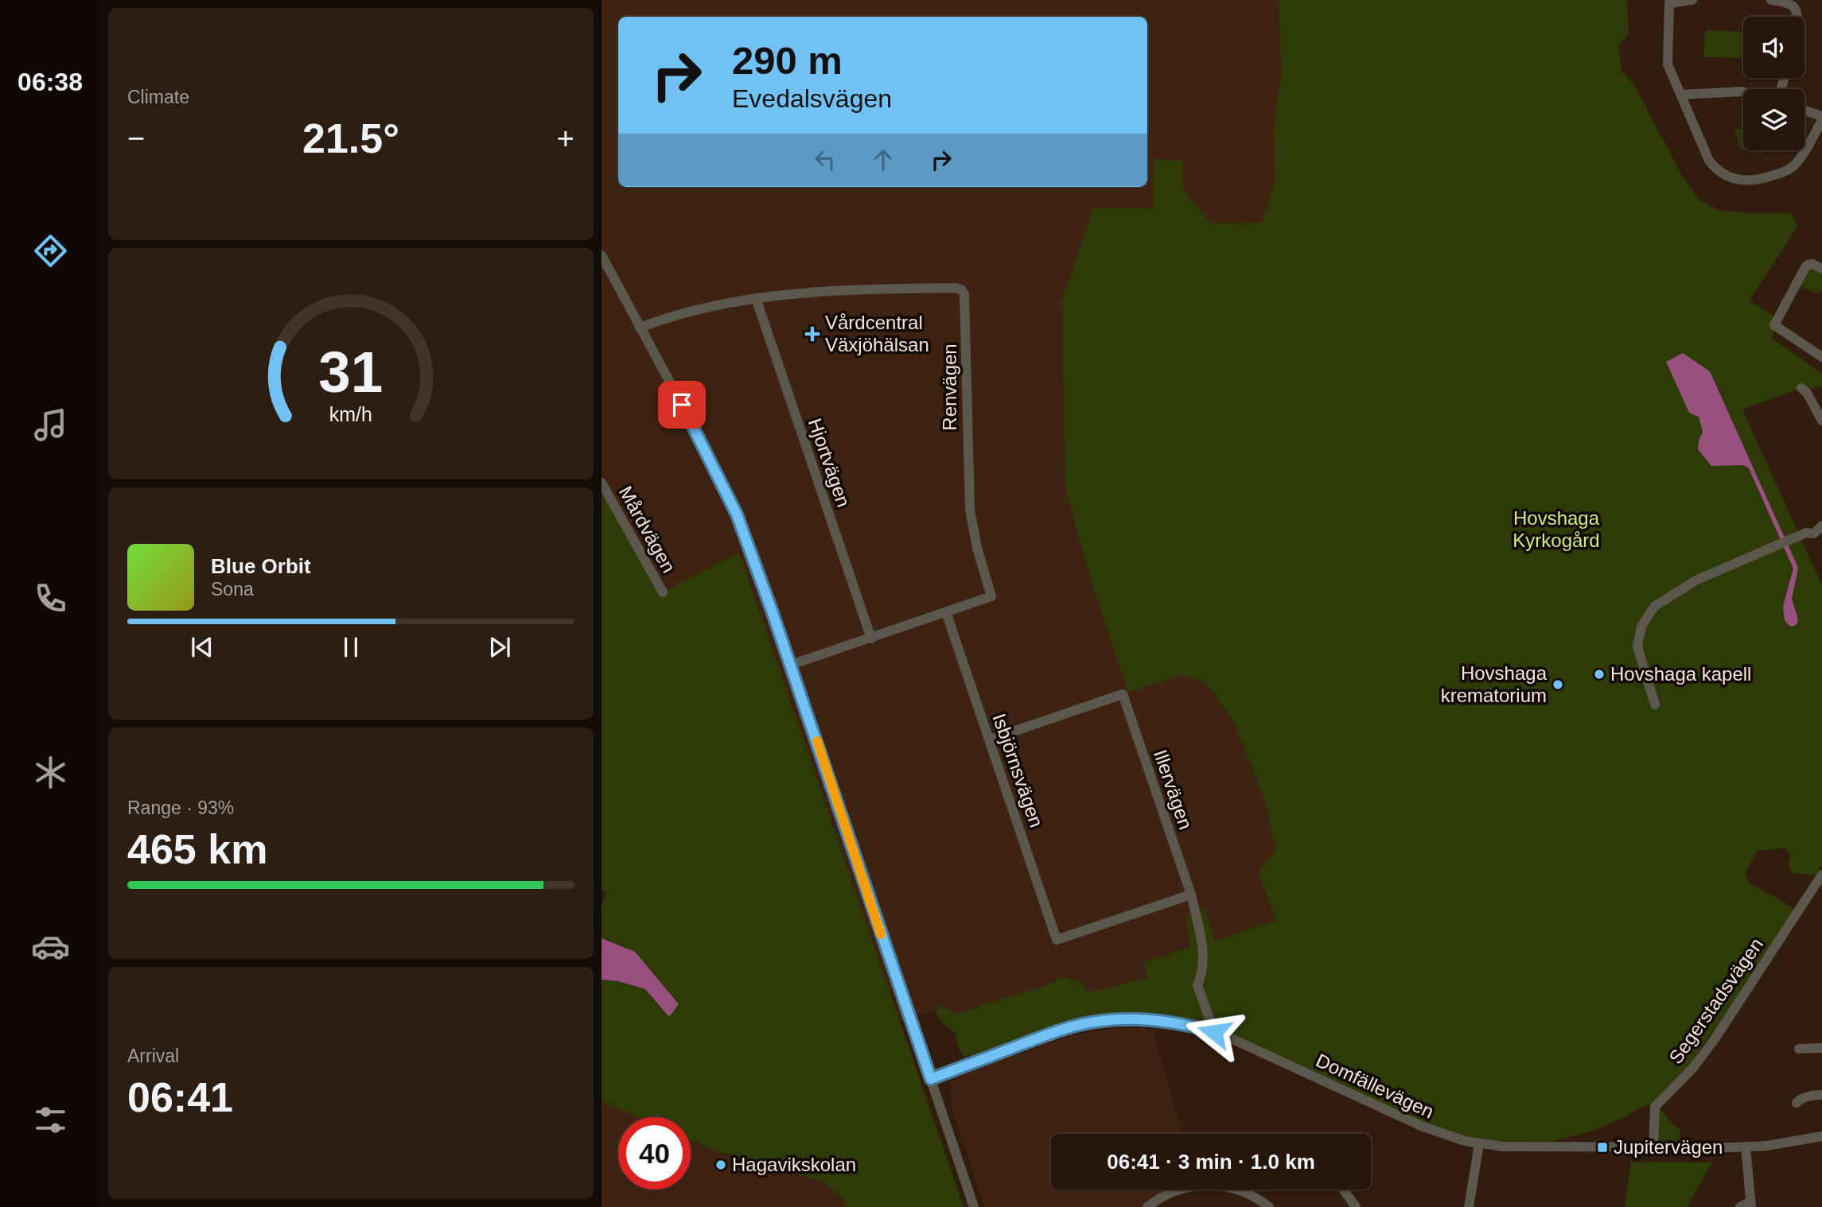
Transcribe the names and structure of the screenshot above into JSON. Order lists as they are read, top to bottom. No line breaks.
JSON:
{"streets":{"street":["Renvägen","Hjortvägen","Mårdvägen","Isbjörnsvägen","Illervägen","Segerstadsvägen","Domfällevägen"]},"crossings":[["Renvägen","Hjortvägen"],["Renvägen","Isbjörnsvägen"],["Isbjörnsvägen","Illervägen"],["Segerstadsvägen","Domfällevägen"]],"parks":["Hovshaga Kyrkogård"],"places":{"health":["Vårdcentral Växjöhälsan"],"other":["Hovshaga kapell","Hovshaga krematorium","Hagavikskolan"],"transit":["Jupitervägen"]},"page":{"tabs":"06:38","tile":["Climate",["Range · 93%","465 km"],["Arrival","06:41"]],"turn":["290 m","Evedalsvägen"],"heat":["−","21.5°","+"],"song":["Blue Orbit","Sona"],"limit":"40","trip":"06:41 · 3 min · 1.0 km","gauge":["31","km/h"]}}
